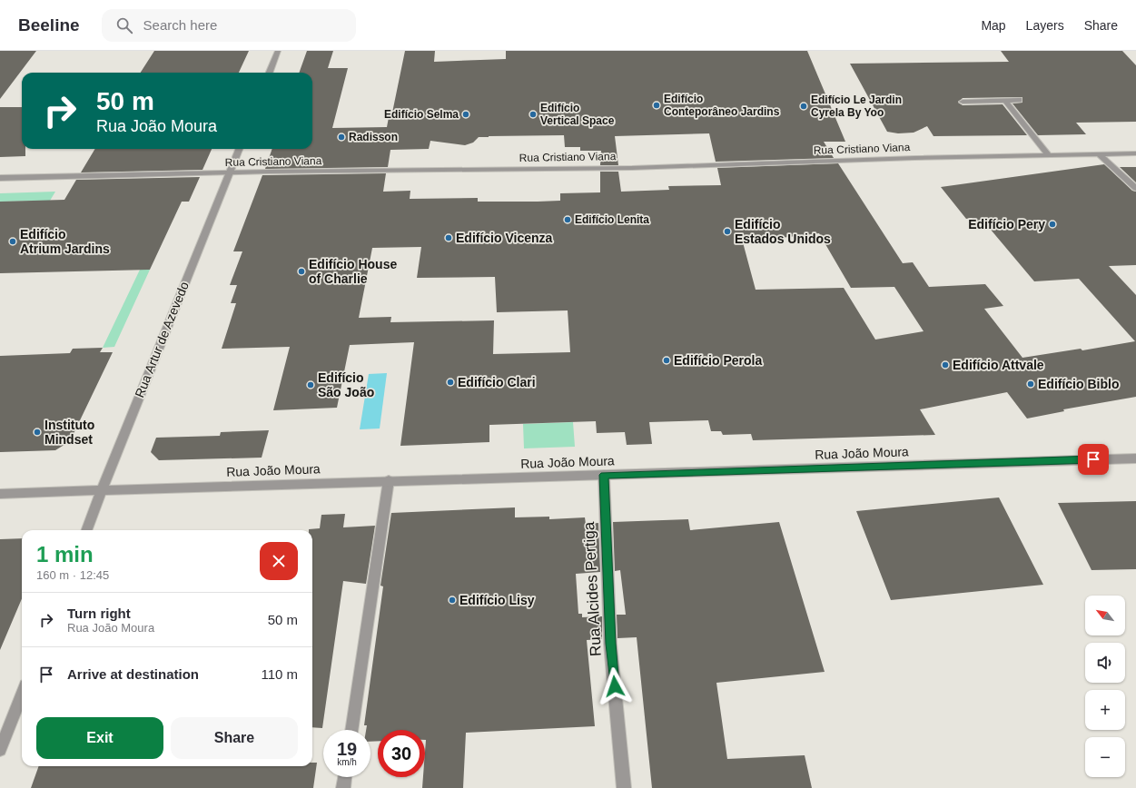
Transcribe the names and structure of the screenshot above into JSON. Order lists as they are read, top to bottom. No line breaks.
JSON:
{"streets":{"street":["Rua Cristiano Viana","Rua Artur de Azevedo","Rua João Moura","Rua Alcides Pertiga"]},"crossings":[["Rua Cristiano Viana","Rua Artur de Azevedo"],["Rua Artur de Azevedo","Rua João Moura"],["Rua João Moura","Rua Alcides Pertiga"]],"places":["Edifício Conteporâneo Jardins","Edifício Le Jardin Cyrela By Yoo","Edifício Selma","Edifício Vertical Space","Radisson","Edifício Lenita","Edifício Pery","Edifício Estados Unidos","Edifício Vicenza","Edifício Atrium Jardins","Edifício House of Charlie","Edifício Perola","Edifício Attvale","Edifício Clari","Edifício Biblo","Edifício São João","Instituto Mindset","Edifício Lisy"],"north":"top left","page":{"header":"Beeline","search":"Search here","nav":["Map","Layers","Share"],"turn":["50 m","Rua João Moura"],"heading":["1 min","160 m · 12:45"],"list":[{"name":"Turn right","note":"Rua João Moura","value":"50 m"},{"name":"Arrive at destination","value":"110 m"}],"map_buttons":["+","−"],"buttons":["Exit","Share"],"speed":"19 km/h","limit":"30"}}
